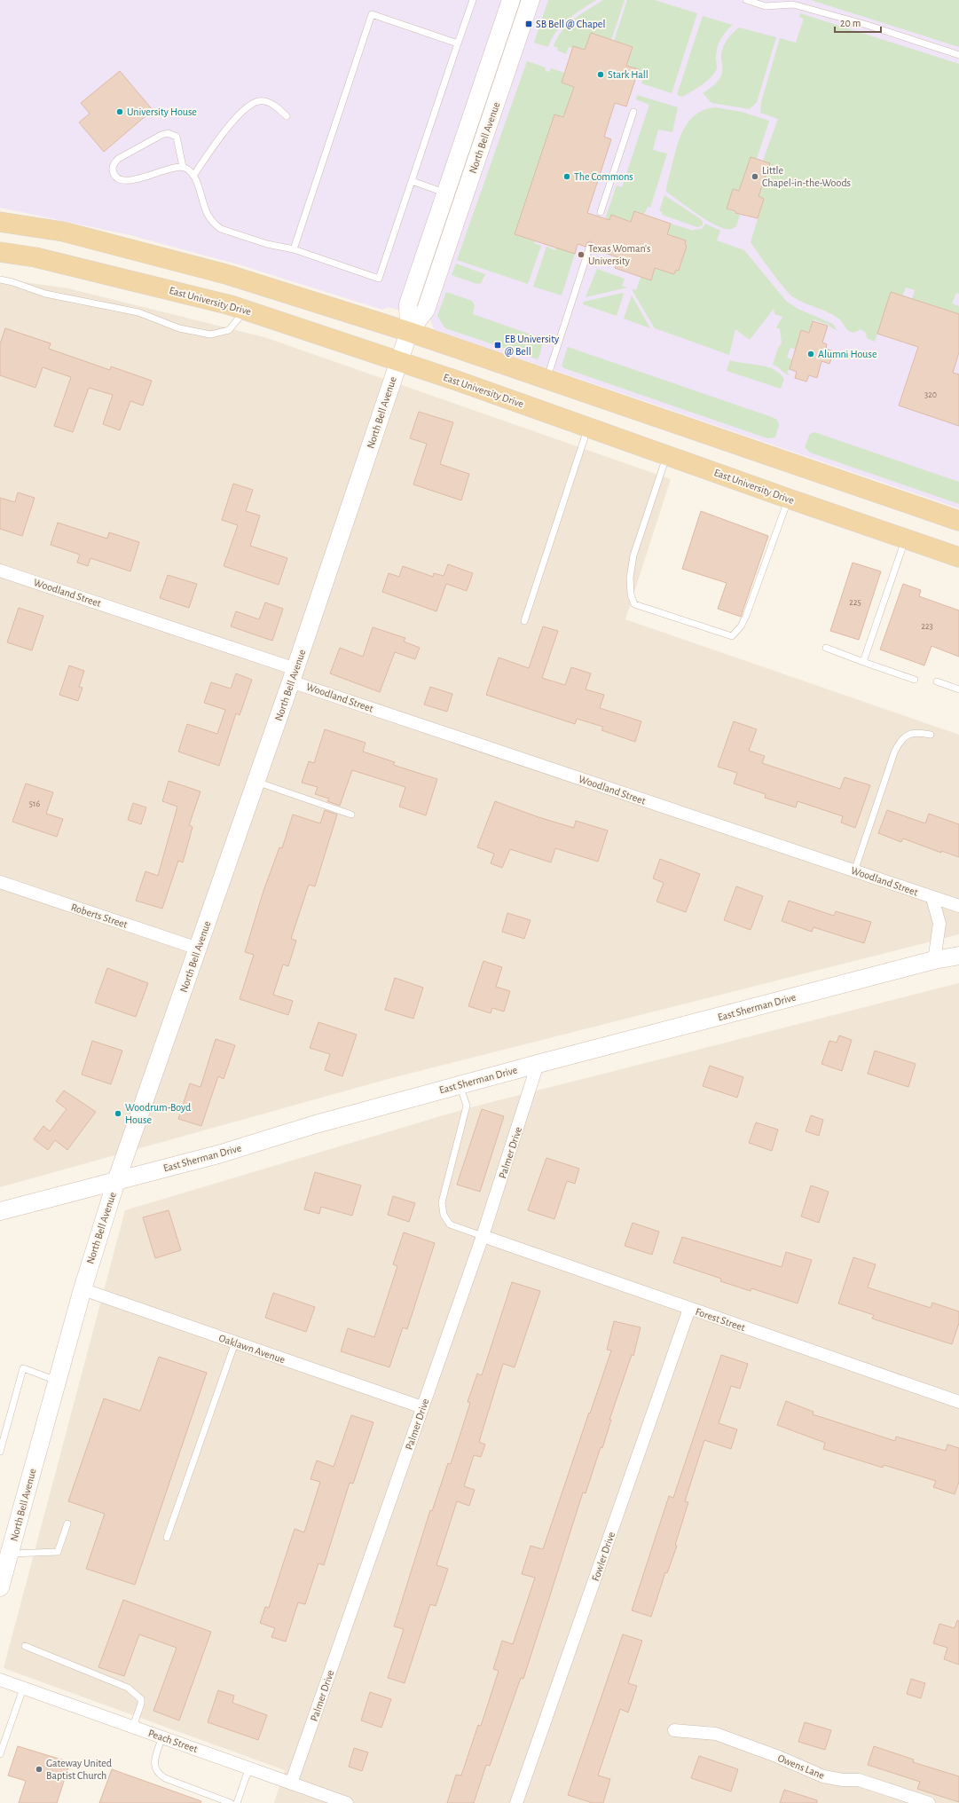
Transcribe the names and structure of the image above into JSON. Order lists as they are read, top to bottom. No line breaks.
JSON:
{"streets":{"main road":["North Bell Avenue","East University Drive","East Sherman Drive"],"street":["Woodland Street","Roberts Street","Palmer Drive","Forest Street","Oaklawn Avenue","Fowler Drive","Peach Street","Owens Lane"]},"crossings":[["North Bell Avenue","East University Drive"],["North Bell Avenue","Woodland Street"],["North Bell Avenue","Roberts Street"],["North Bell Avenue","East Sherman Drive"],["North Bell Avenue","Oaklawn Avenue"],["Woodland Street","East Sherman Drive"],["East Sherman Drive","Palmer Drive"],["Palmer Drive","Forest Street"],["Palmer Drive","Oaklawn Avenue"],["Palmer Drive","Peach Street"],["Forest Street","Fowler Drive"]],"places":{"transit":["SB Bell @ Chapel","EB University @ Bell"],"other":["Stark Hall","University House","The Commons","Little Chapel-in-the-Woods","Texas Woman's University","Alumni House","Woodrum-Boyd House","Gateway United Baptist Church"]},"house_numbers":["320","225","223","516"],"scale_bar":"20 m"}
